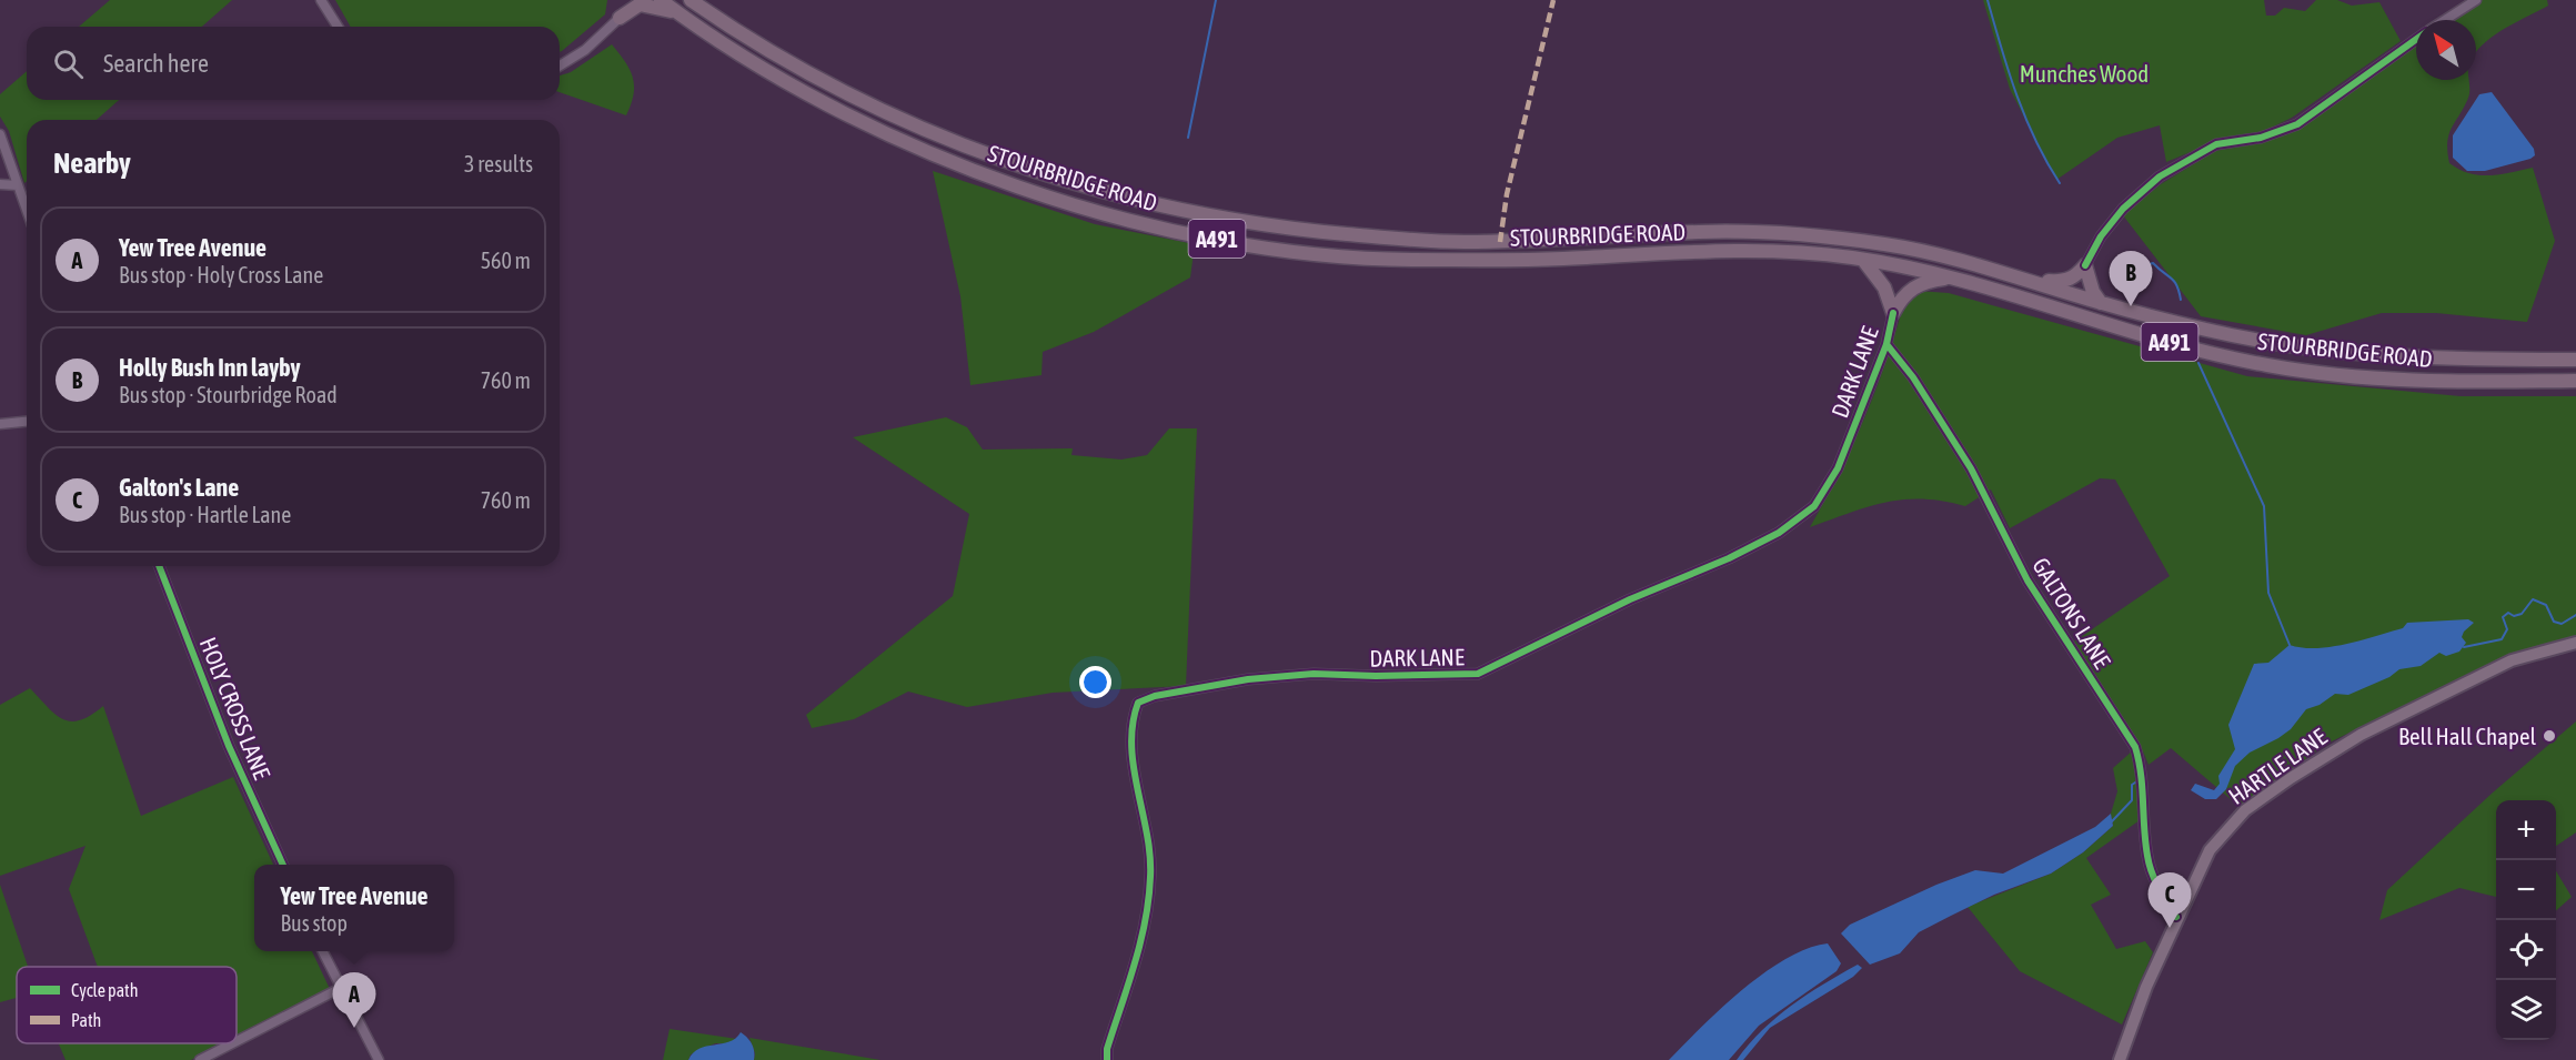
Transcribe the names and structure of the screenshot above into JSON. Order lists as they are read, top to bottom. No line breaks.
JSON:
{"streets":{"highway":["STOURBRIDGE ROAD","A491"],"main road":["HARTLE LANE"],"street":["DARK LANE","GALTONS LANE","HOLY CROSS LANE"]},"crossings":[["DARK LANE","GALTONS LANE"],["GALTONS LANE","HARTLE LANE"]],"parks":["Munches Wood"],"places":["Bell Hall Chapel"],"legend":["Cycle path","Path"],"north":"top left","page":{"search":"Search here","heading":["Nearby","3 results"],"list":[{"mark":"A","name":"Yew Tree Avenue","note":"Bus stop · Holy Cross Lane","value":"560 m"},{"mark":"B","name":"Holly Bush Inn layby","note":"Bus stop · Stourbridge Road","value":"760 m"},{"mark":"C","name":"Galton's Lane","note":"Bus stop · Hartle Lane","value":"760 m"}],"pins":["B","C","A"],"map_buttons":["+","−"],"popup":["Yew Tree Avenue","Bus stop"]}}
